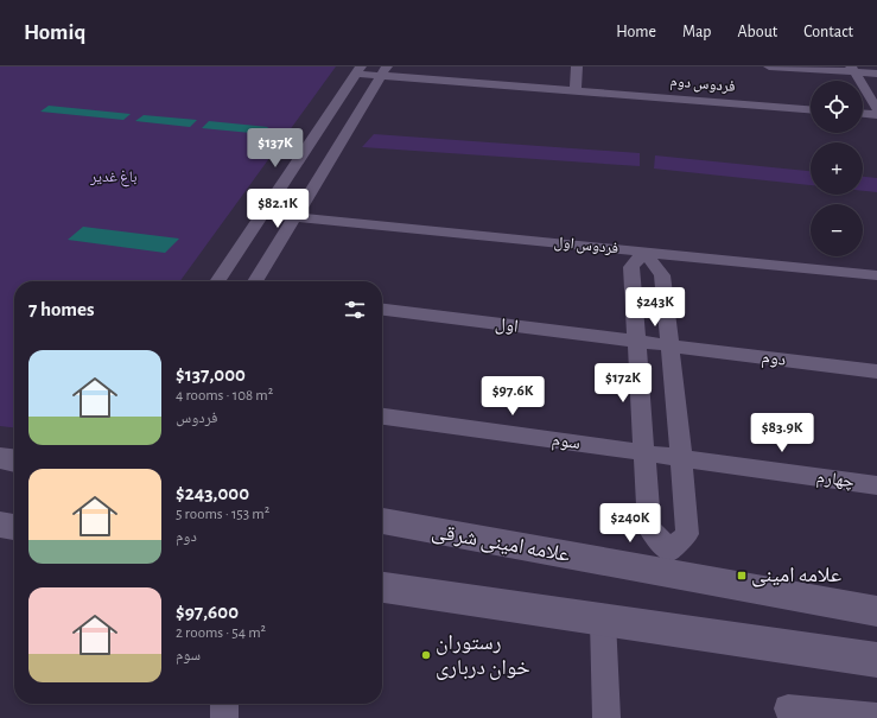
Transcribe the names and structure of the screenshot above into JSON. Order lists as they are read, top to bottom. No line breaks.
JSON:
{"streets":{"main road":["علامه امینی شرقی"],"street":["فردوس دوم","فردوس اول","اول","دوم","سوم","چهارم"]},"crossings":[["اول","دوم"],["سوم","چهارم"]],"parks":["باغ غدیر"],"places":{"transit":["علامه امینی"],"other":["رستوران خوان درباری"]},"page":{"header":"Homiq","nav":["Home","Map","About","Contact"],"map_buttons":["+","−"],"price":["$137K","$82.1K","$243K","$172K","$97.6K","$83.9K","$240K"],"heading":"7 homes","list":[{"name":"$137,000","note":"4 rooms · 108 m² · فردوس"},{"name":"$243,000","note":"5 rooms · 153 m² · دوم"},{"name":"$97,600","note":"2 rooms · 54 m² · سوم"}]}}
